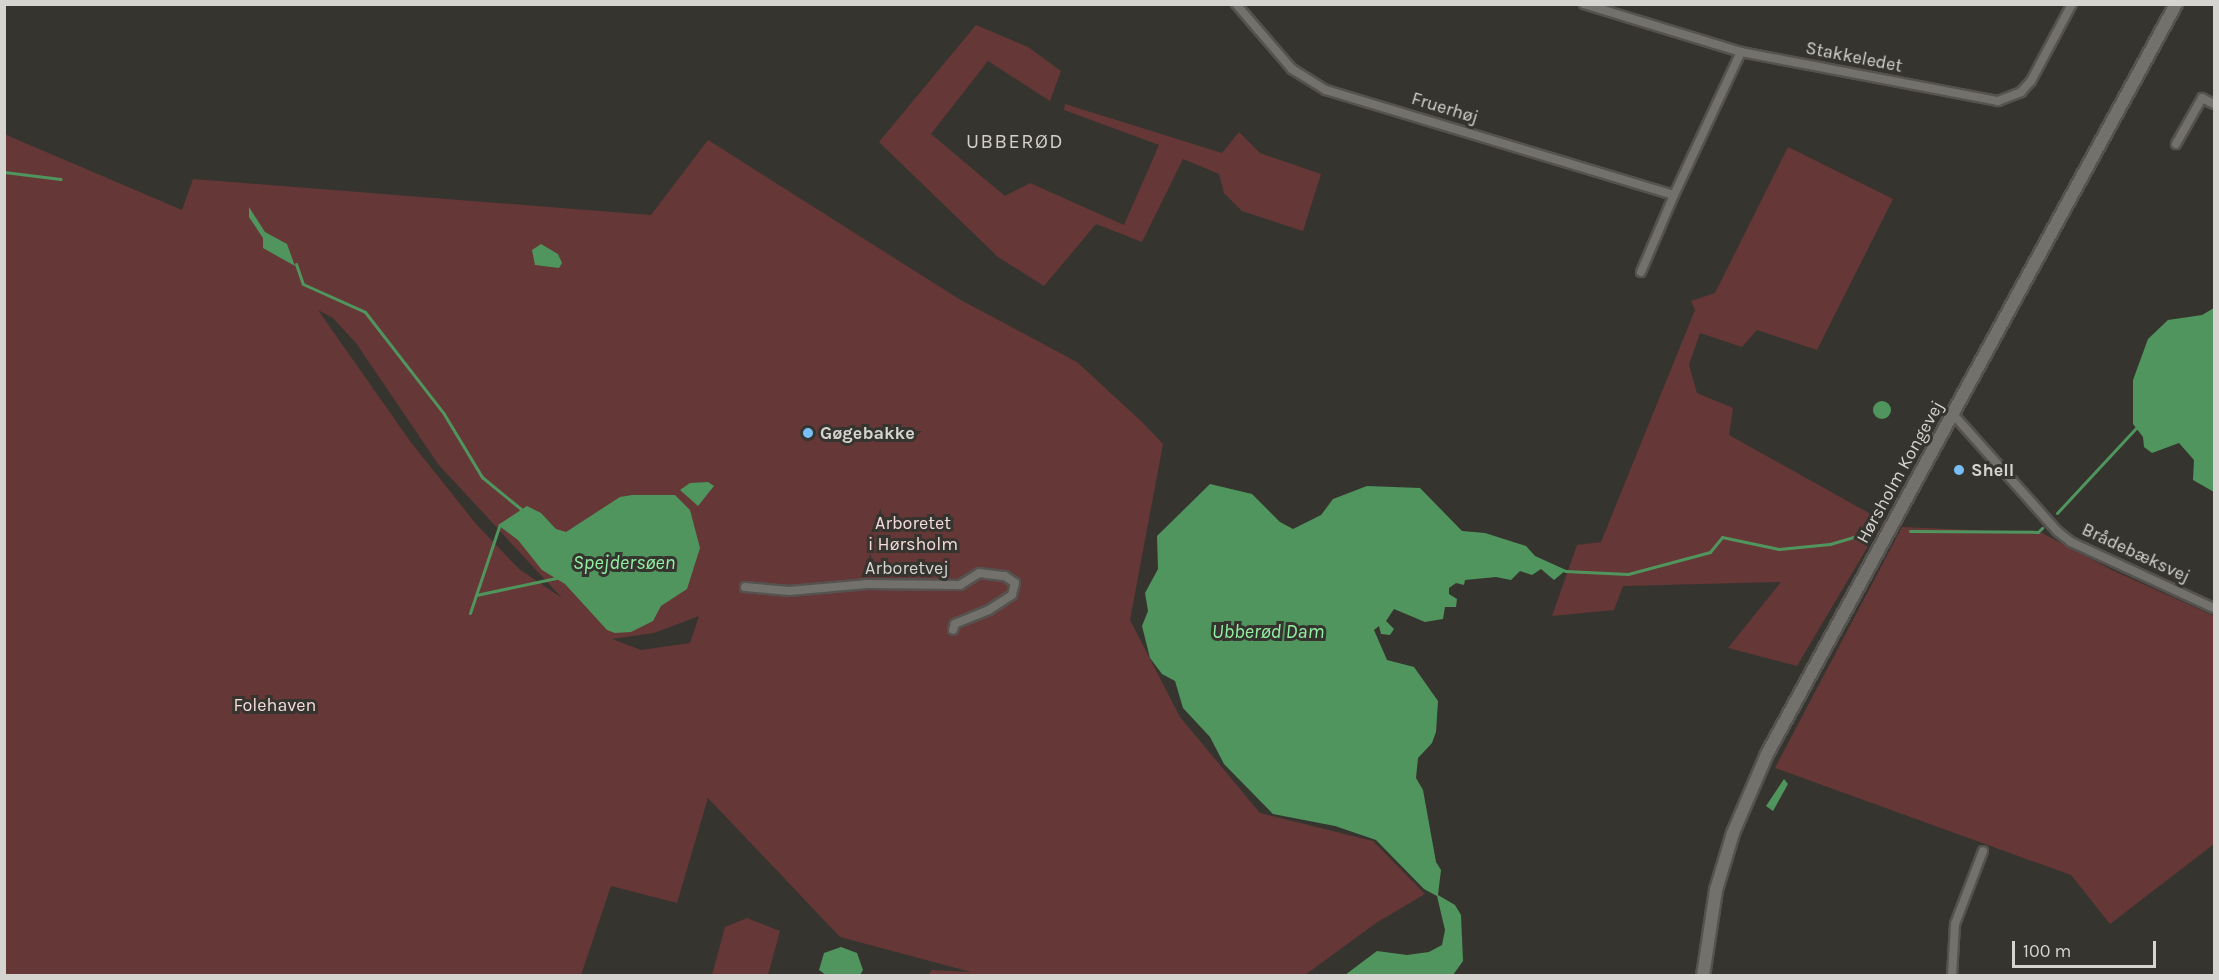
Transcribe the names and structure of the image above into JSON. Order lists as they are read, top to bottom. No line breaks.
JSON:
{"streets":{"main road":["Hørsholm Kongevej"],"street":["Stakkeledet","Fruerhøj","Brådebæksvej","Arboretvej"]},"crossings":[["Hørsholm Kongevej","Brådebæksvej"]],"districts":["UBBERØD"],"water":["Spejdersøen","Ubberød Dam"],"parks":["Arboretet i Hørsholm","Folehaven"],"places":["Gøgebakke","Shell"],"scale_bar":"100 m"}
